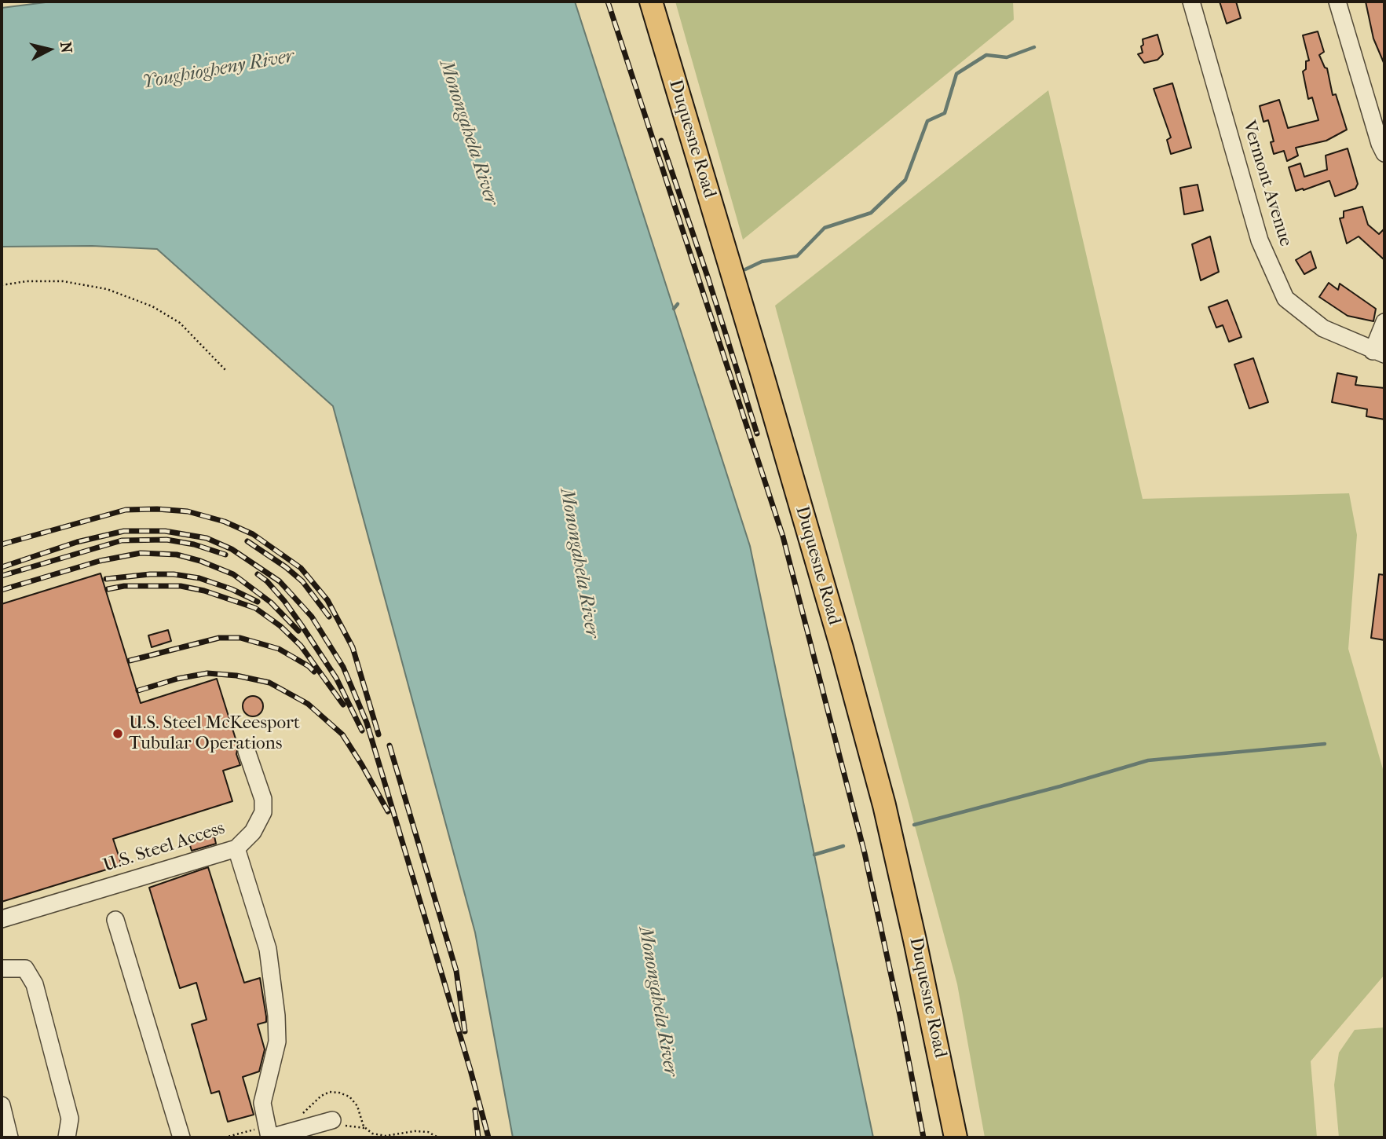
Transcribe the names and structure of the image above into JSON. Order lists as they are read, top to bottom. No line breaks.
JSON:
{"streets":{"main road":["Duquesne Road"],"street":["Vermont Avenue","U.S. Steel Access"]},"water":["Youghiogheny River","Monongahela River"],"places":["U.S. Steel McKeesport Tubular Operations"],"north":"right"}
